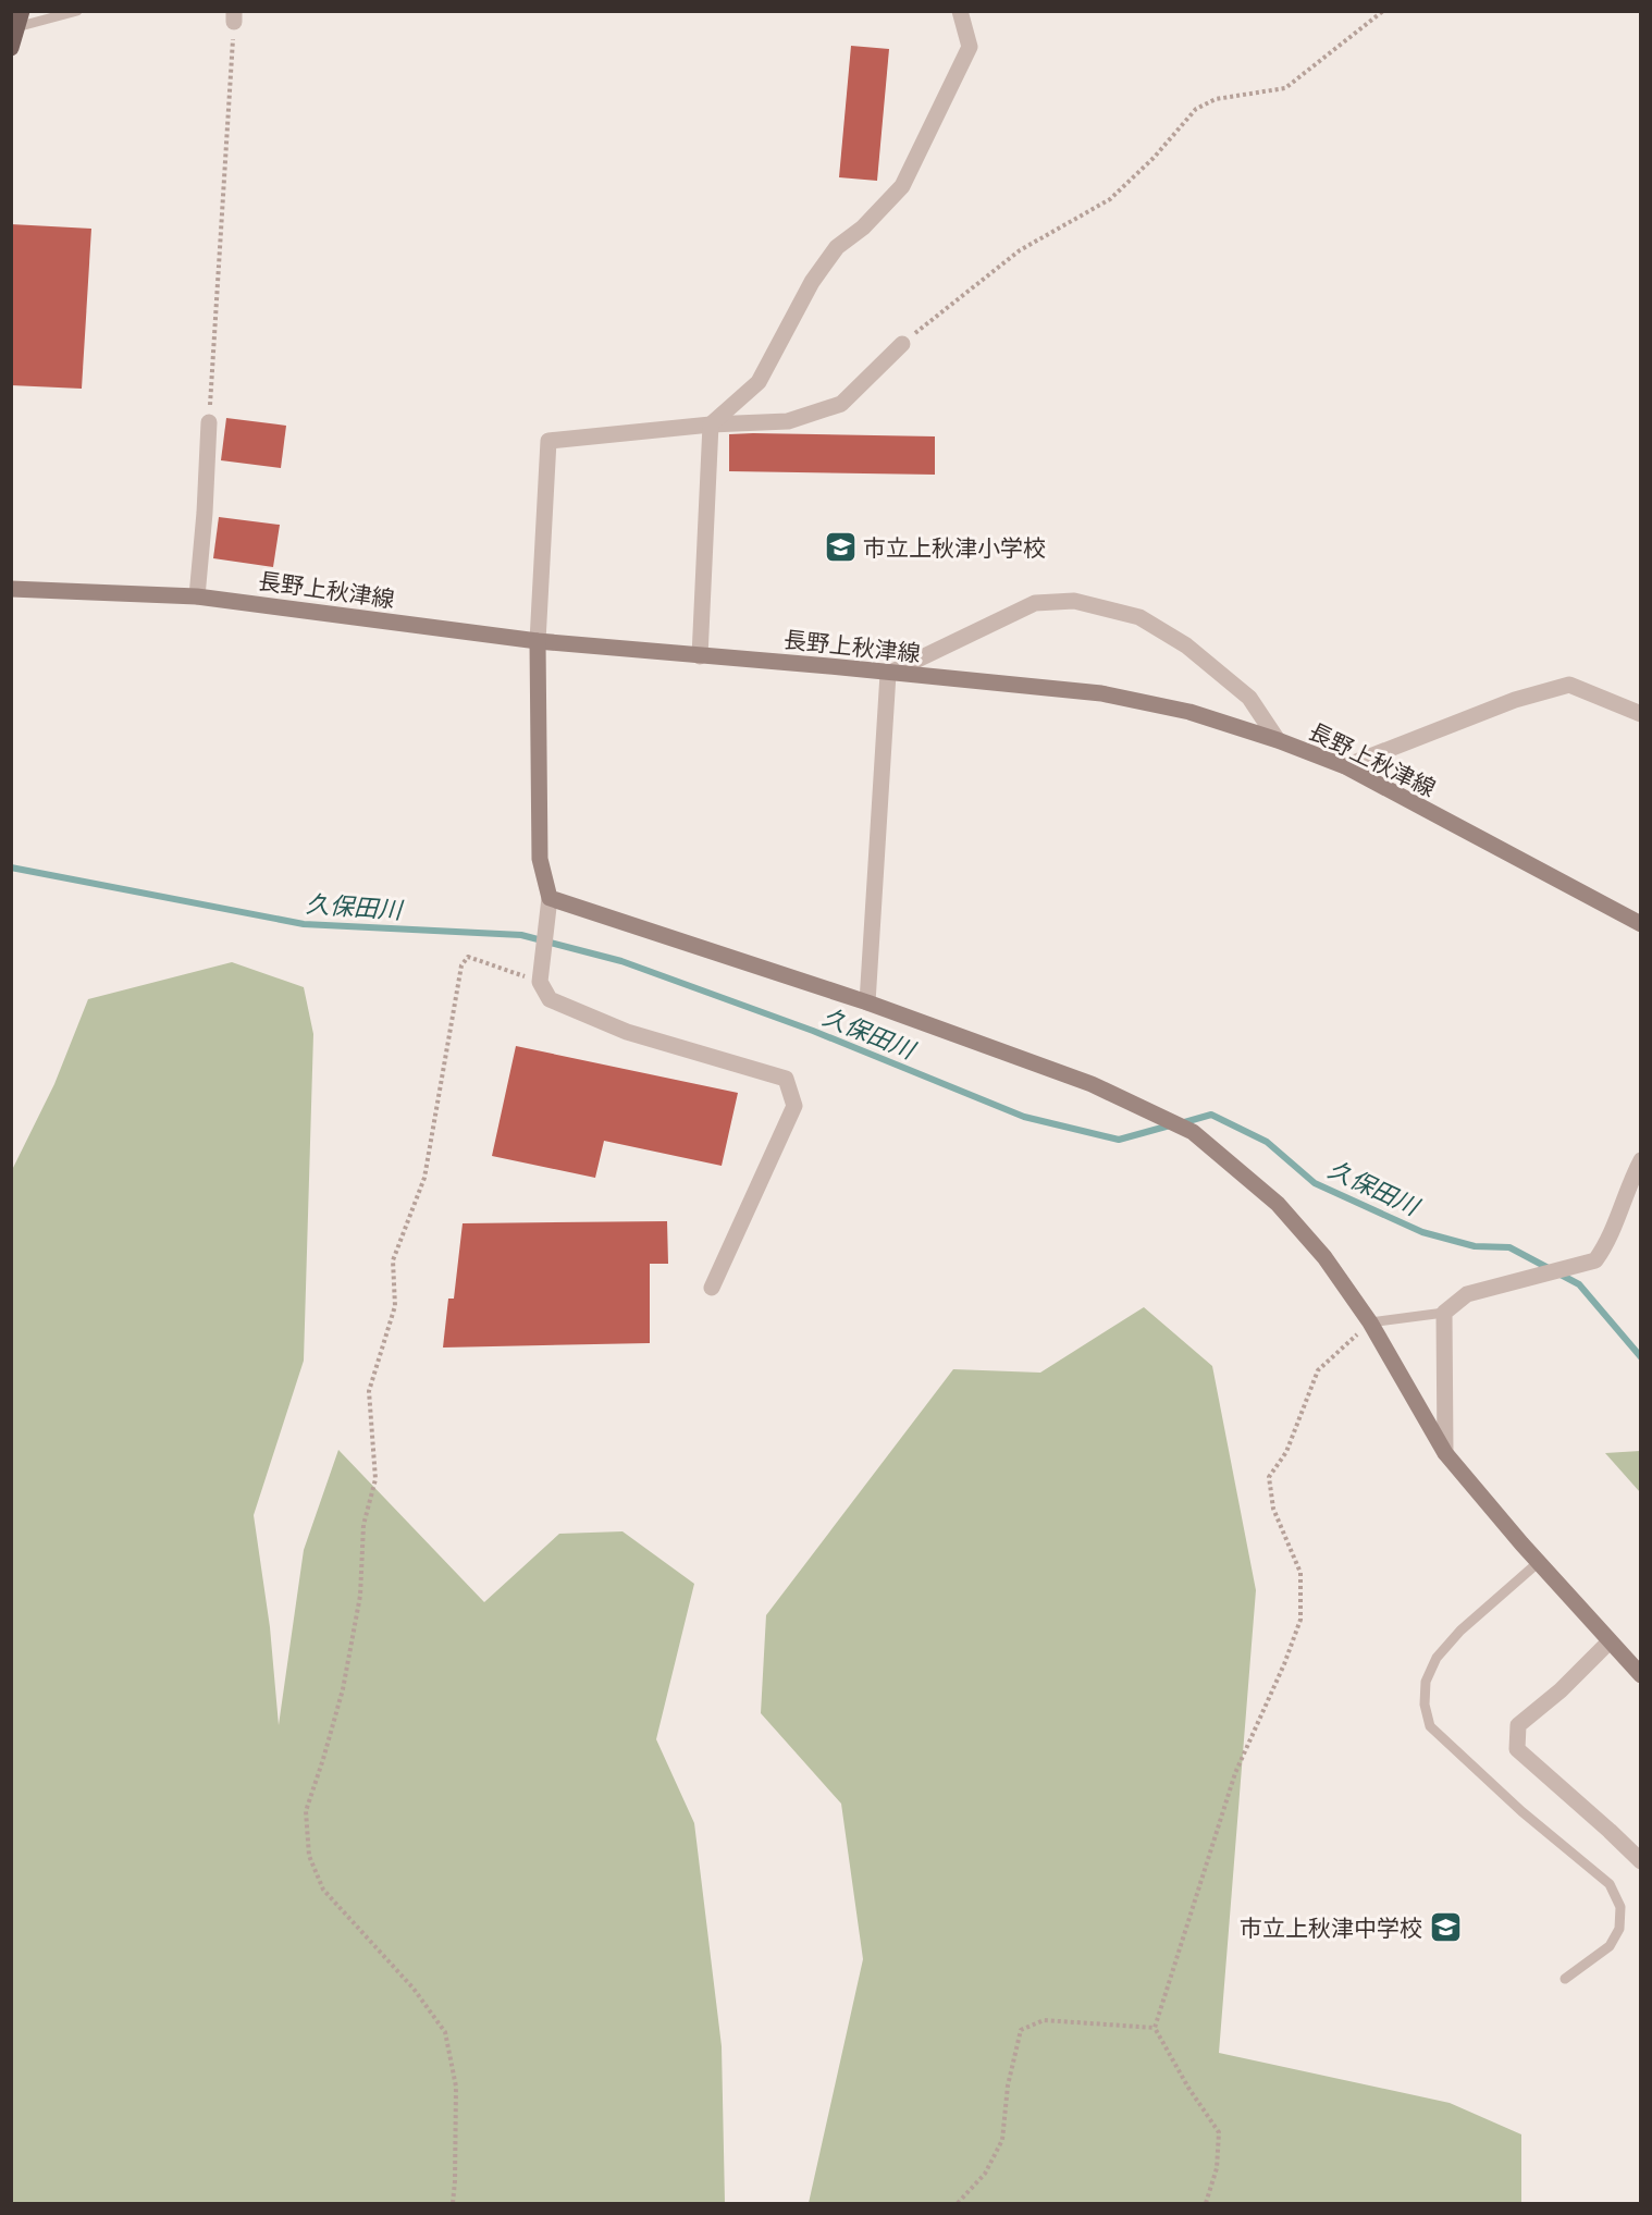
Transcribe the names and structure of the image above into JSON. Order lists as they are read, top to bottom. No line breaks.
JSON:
{"streets":{"main road":["長野上秋津線"]},"water":["久保田川"],"places":{"school or university":["市立上秋津小学校","市立上秋津中学校"]}}
